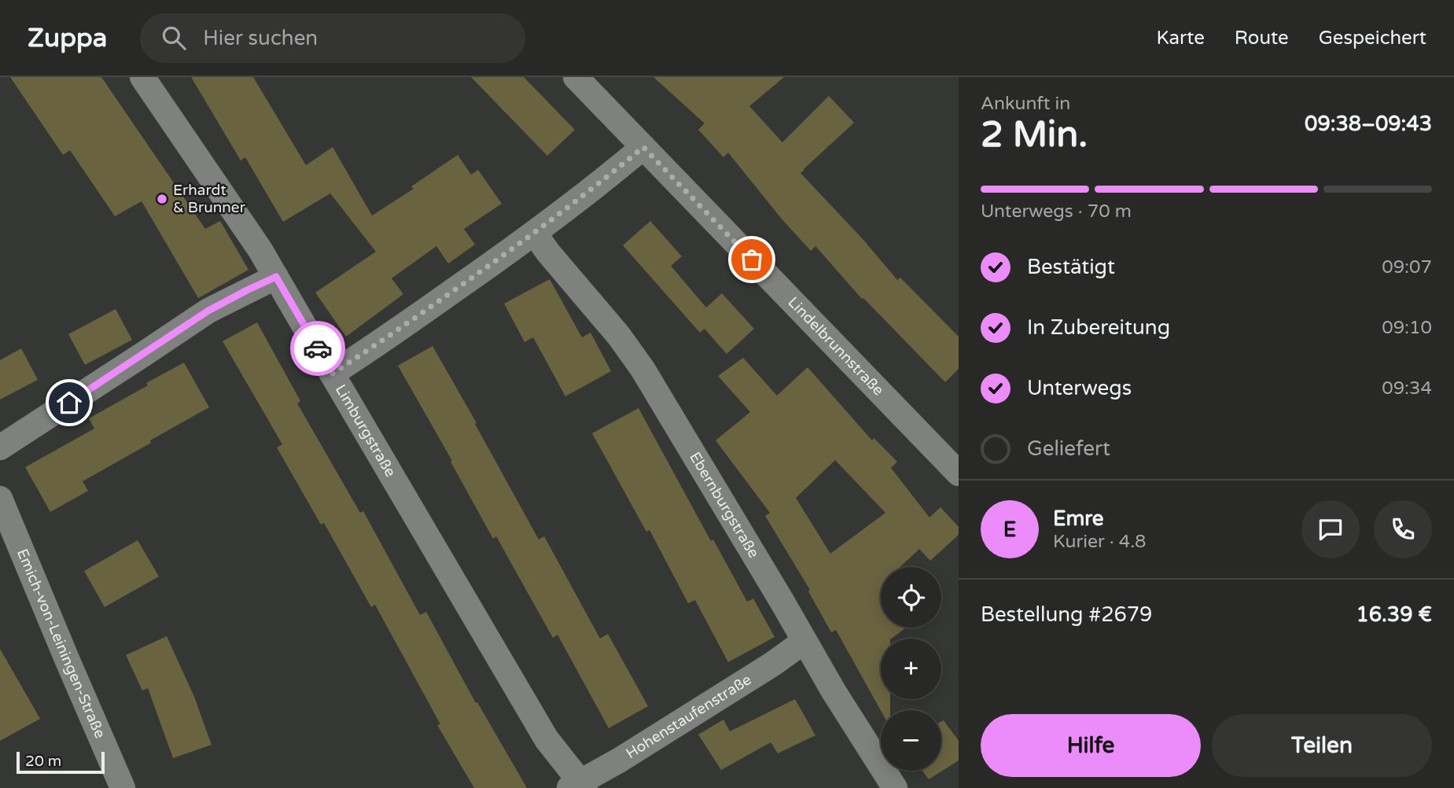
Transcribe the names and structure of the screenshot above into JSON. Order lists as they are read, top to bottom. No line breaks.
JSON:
{"streets":{"street":["Lindelbrunnstraße","Limburgstraße","Ebernburgstraße","Emich-von-Leiningen-Straße","Hohenstaufenstraße"]},"crossings":[["Limburgstraße","Hohenstaufenstraße"],["Ebernburgstraße","Hohenstaufenstraße"]],"places":["Erhardt & Brunner"],"scale_bar":"20 m","page":{"header":"Zuppa","search":"Hier suchen","nav":["Karte","Route","Gespeichert"],"heading":["2 Min.","Ankunft in","09:38–09:43"],"panel":["Emre","Kurier · 4.8","Bestellung #2679","16.39 €"],"bar":"Unterwegs · 70 m","list":[["Bestätigt","09:07"],["In Zubereitung","09:10"],["Unterwegs","09:34"],"Geliefert"],"round":"E","map_buttons":["+","−"],"buttons":["Hilfe","Teilen"],"scale":"20 m"}}
